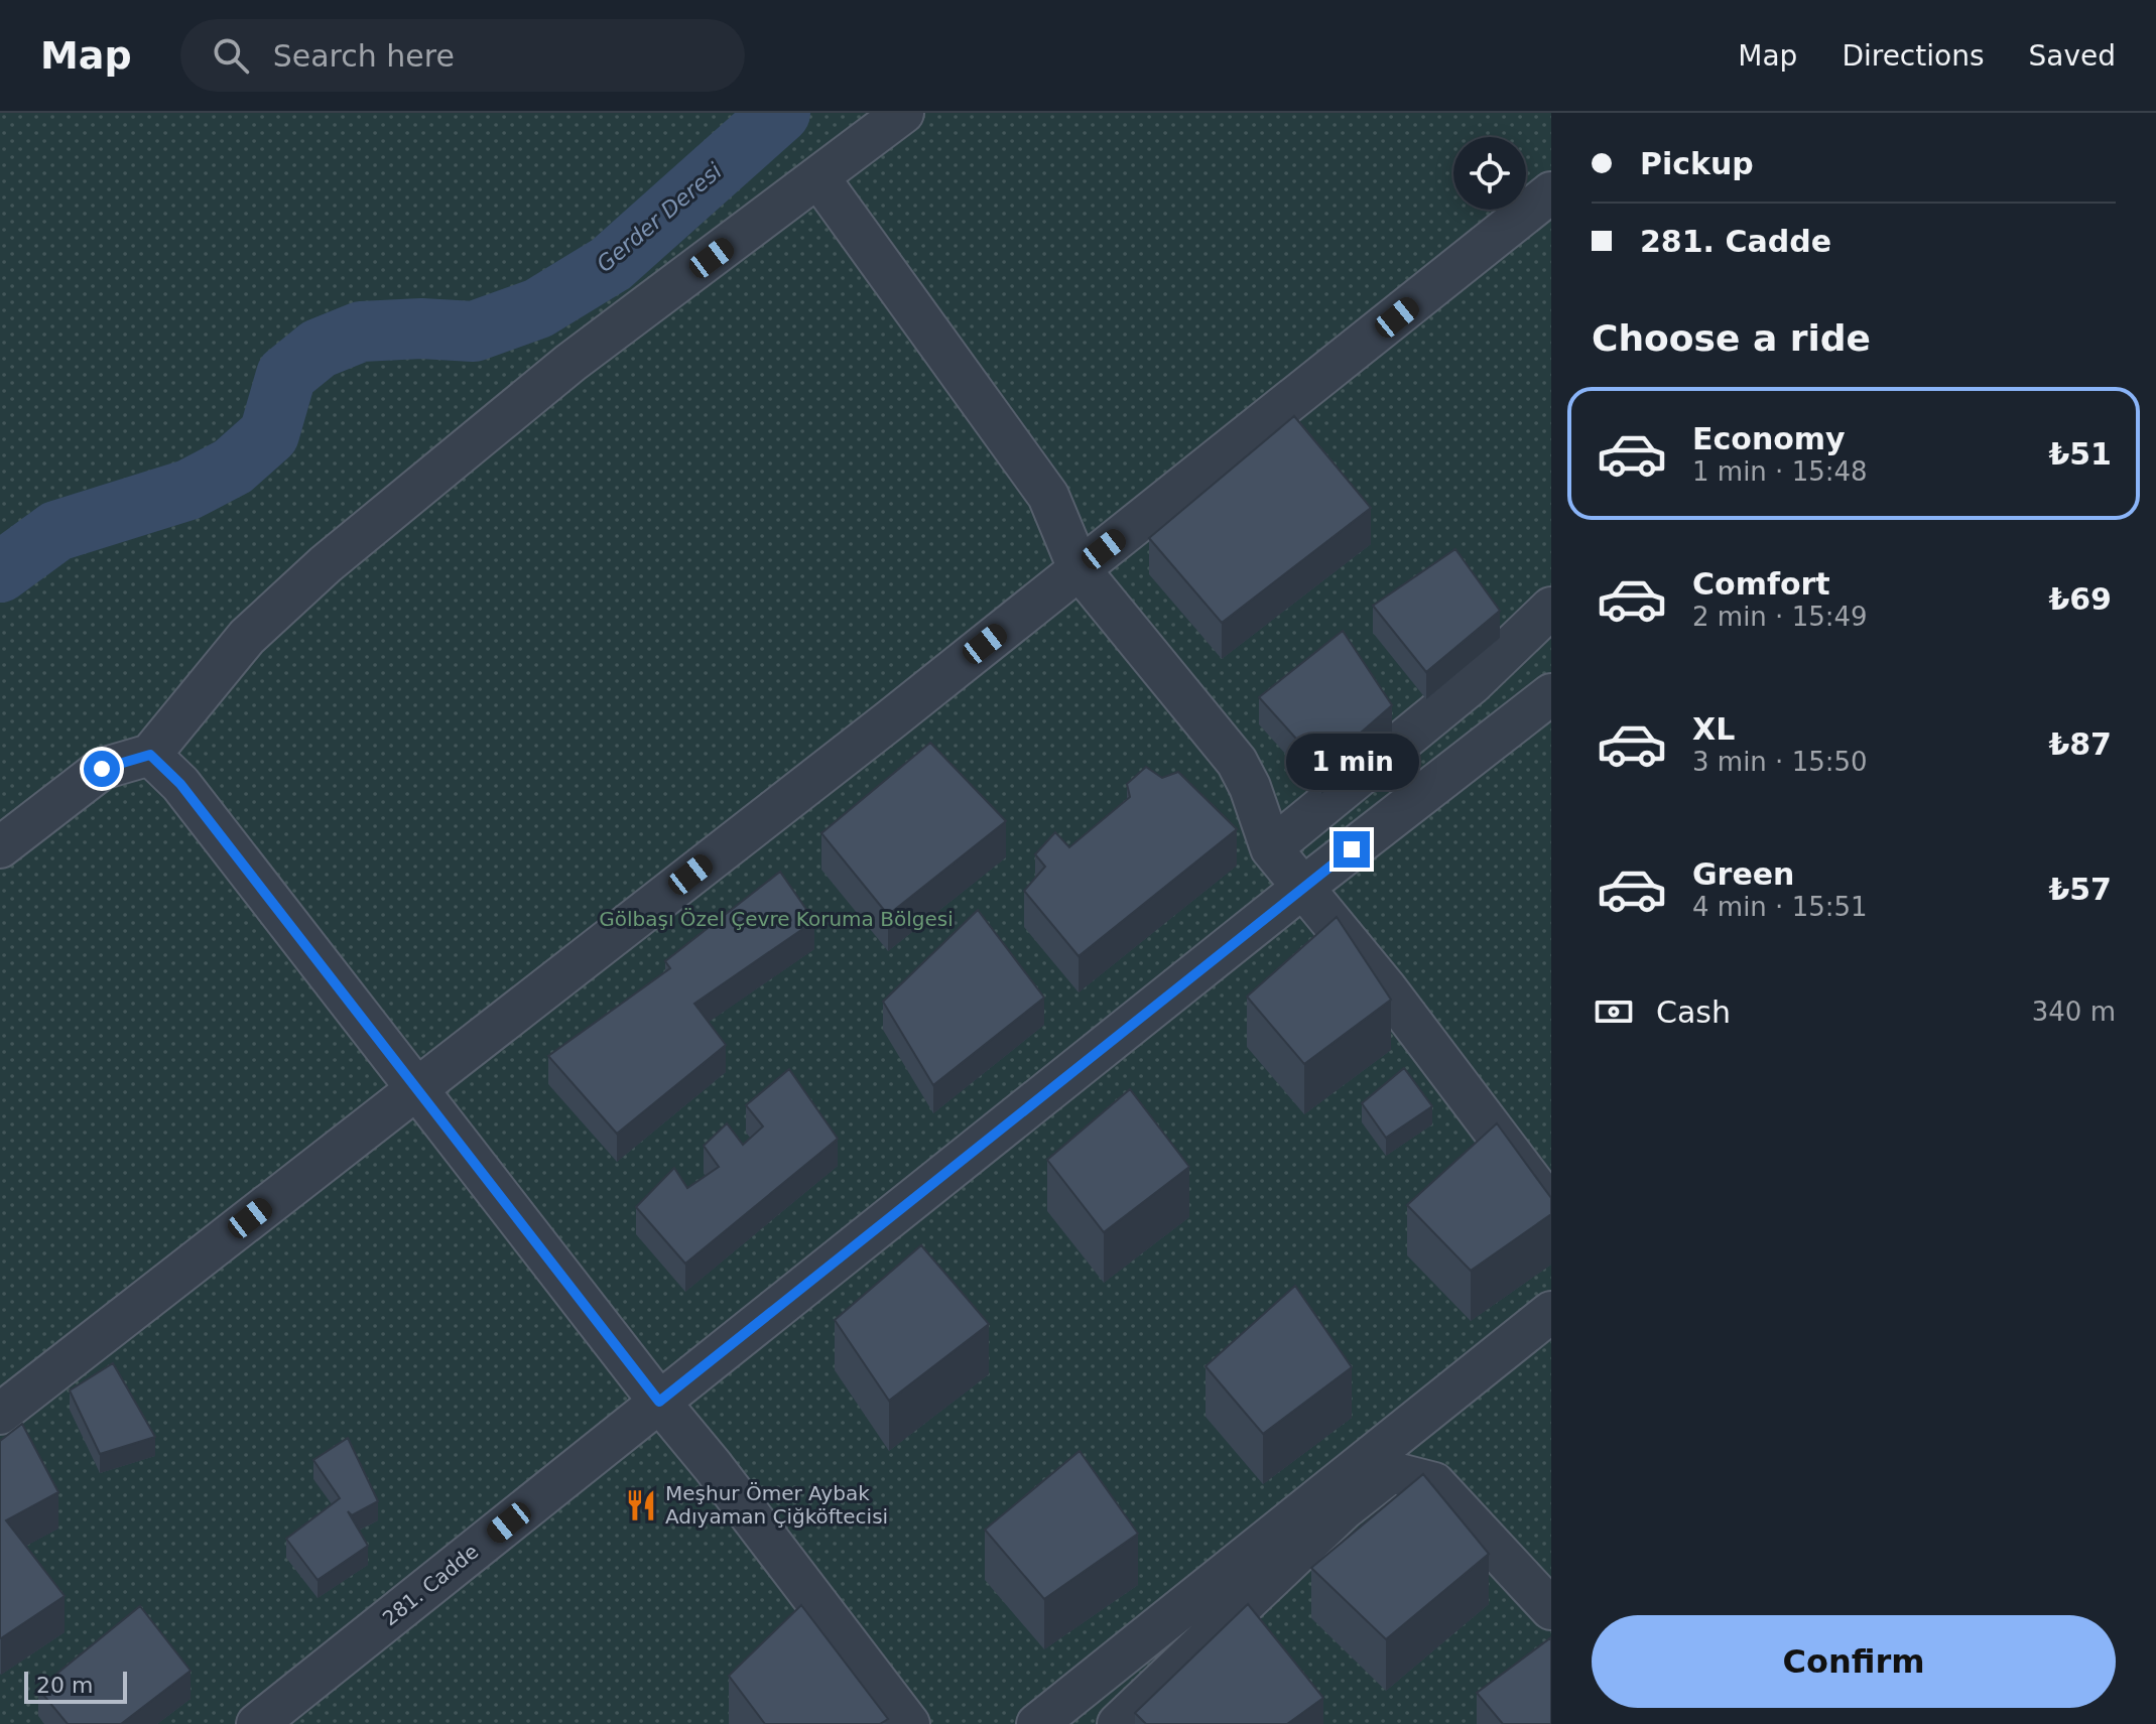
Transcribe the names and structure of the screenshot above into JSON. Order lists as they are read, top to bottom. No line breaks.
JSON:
{"streets":{"street":["281. Cadde"]},"water":["Gerder Deresi"],"parks":["Gölbaşı Özel Çevre Koruma Bölgesi"],"places":{"restaurant":["Meşhur Ömer Aybak Adıyaman Çiğköftecisi"]},"scale_bar":"20 m","page":{"header":"Map","search":"Search here","nav":["Map","Directions","Saved"],"banner":["Pickup","281. Cadde"],"heading":"Choose a ride","list":[{"name":"Economy","note":"1 min · 15:48","value":"₺51"},{"name":"Comfort","note":"2 min · 15:49","value":"₺69"},{"name":"XL","note":"3 min · 15:50","value":"₺87"},{"name":"Green","note":"4 min · 15:51","value":"₺57"}],"bubble":"1 min","pay":["Cash","340 m"],"buttons":"Confirm","scale":"20 m"}}
